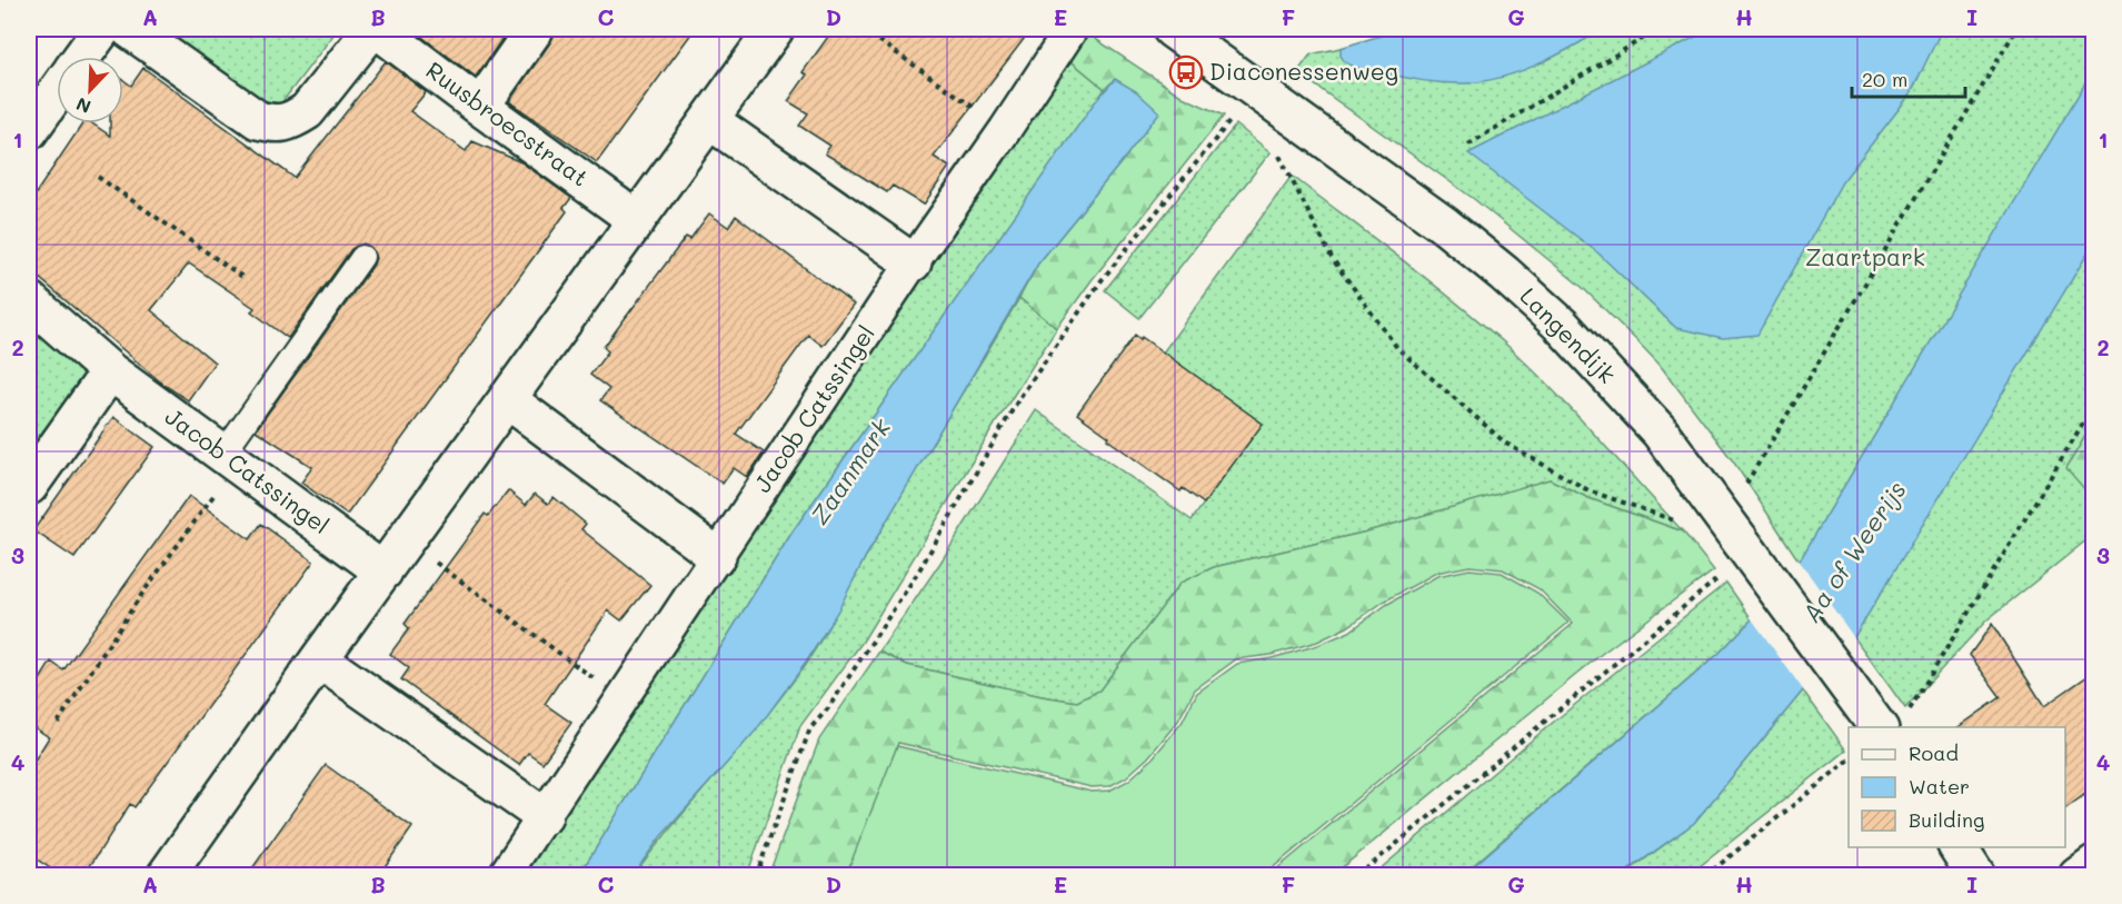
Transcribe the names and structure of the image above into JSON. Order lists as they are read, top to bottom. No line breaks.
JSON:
{"streets":{"street":["Ruusbroecstraat","Langendijk","Jacob Catssingel"]},"water":["Zaanmark","Aa of Weerijs"],"parks":["Zaartpark"],"places":{"bus stop":["Diaconessenweg"]},"legend":["Road","Water","Building"],"scale_bar":"20 m","north":"bottom left","grid":{"columns":["A","B","C","D","E","F","G","H","I"],"rows":["1","2","3","4"]}}
